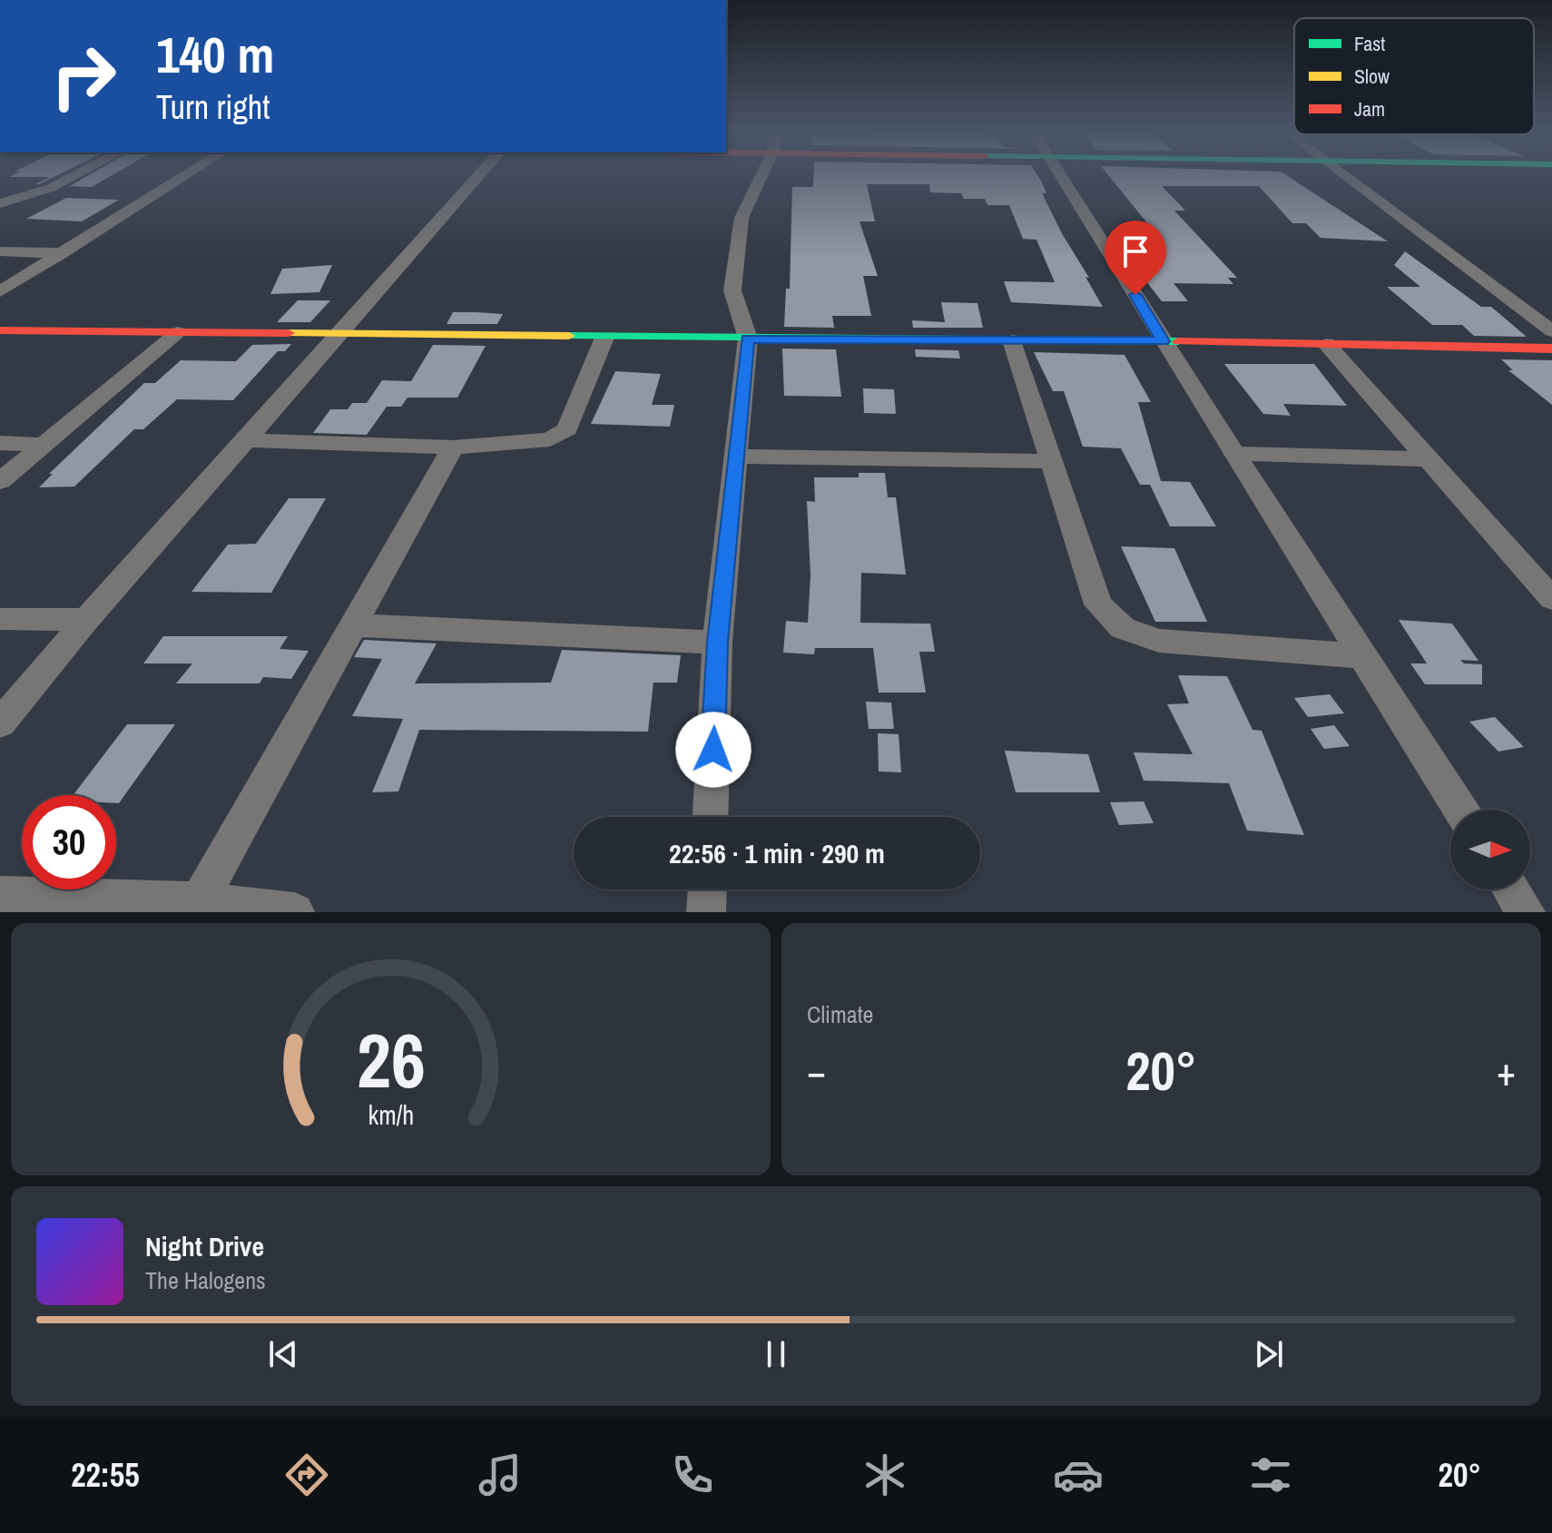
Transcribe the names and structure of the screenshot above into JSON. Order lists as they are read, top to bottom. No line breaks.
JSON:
{"legend":["Fast","Slow","Jam"],"north":"right","page":{"turn":["140 m","Turn right"],"limit":"30","trip":"22:56 · 1 min · 290 m","tile":"Climate","heat":["−","20°","+"],"song":["Night Drive","The Halogens"],"tabs":["22:55","20°"],"gauge":["26","km/h"]}}
